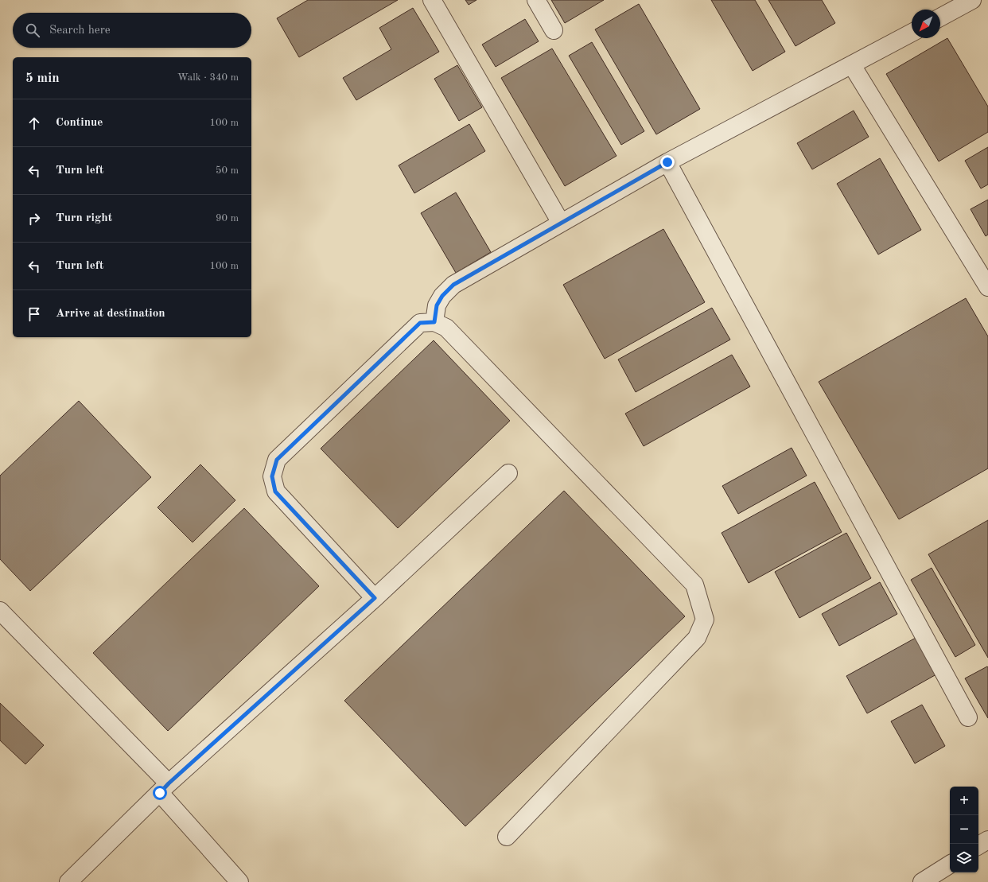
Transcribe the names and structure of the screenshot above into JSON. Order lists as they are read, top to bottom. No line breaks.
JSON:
{"north":"bottom left","page":{"search":"Search here","heading":["5 min","Walk · 340 m"],"list":[["Continue","100 m"],["Turn left","50 m"],["Turn right","90 m"],["Turn left","100 m"],"Arrive at destination"],"map_buttons":["+","−"]}}
